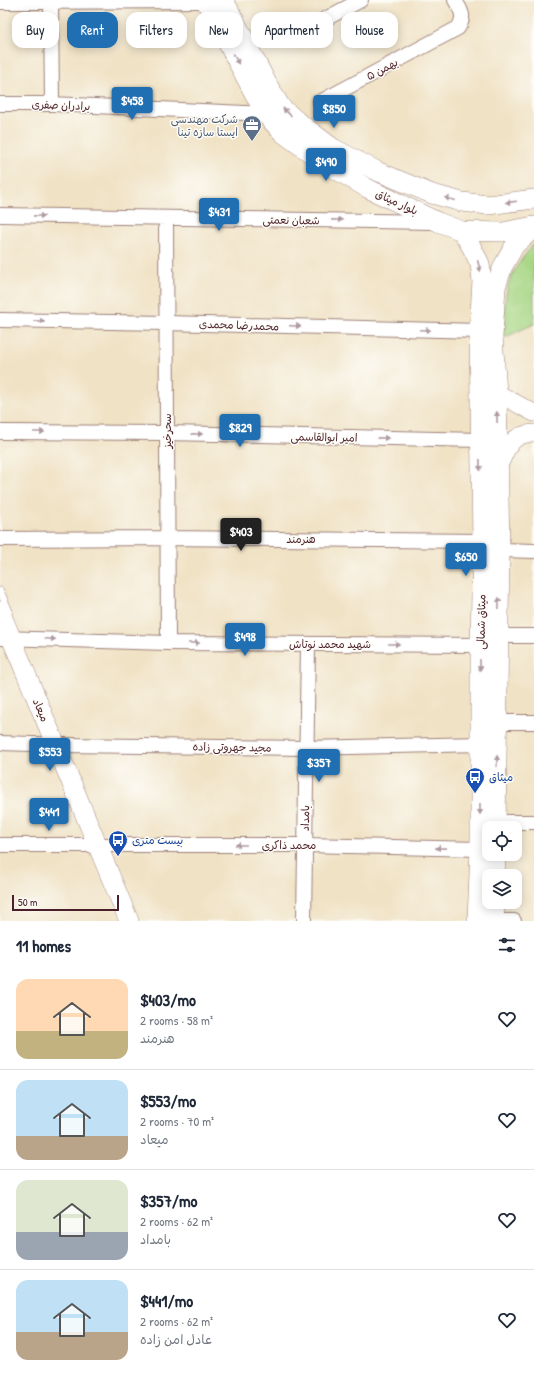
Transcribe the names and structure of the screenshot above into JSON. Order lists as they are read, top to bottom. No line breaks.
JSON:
{"streets":{"main road":["بلوار میثاق","میثاق شمالی","میعاد"],"street":["بهمن ۵","برادران صفری","شعبان نعمتی","محمدرضا محمدی","سحرخیز","امیر ابوالقاسمی","هنرمند","شهید محمد نوتاش","مجید جهروتی زاده","بامداد","محمد ذاکری"]},"crossings":[["برادران صفری","بلوار میثاق"],["بلوار میثاق","شعبان نعمتی"],["بلوار میثاق","میثاق شمالی"],["شعبان نعمتی","سحرخیز"],["محمدرضا محمدی","سحرخیز"],["محمدرضا محمدی","میثاق شمالی"],["سحرخیز","امیر ابوالقاسمی"],["سحرخیز","هنرمند"],["سحرخیز","شهید محمد نوتاش"],["امیر ابوالقاسمی","میثاق شمالی"],["هنرمند","میثاق شمالی"],["میثاق شمالی","شهید محمد نوتاش"],["میثاق شمالی","مجید جهروتی زاده"],["شهید محمد نوتاش","میعاد"],["شهید محمد نوتاش","بامداد"],["میعاد","مجید جهروتی زاده"],["میعاد","محمد ذاکری"],["مجید جهروتی زاده","بامداد"],["بامداد","محمد ذاکری"]],"one_way":["شعبان نعمتی","محمدرضا محمدی","امیر ابوالقاسمی","شهید محمد نوتاش","محمد ذاکری"],"places":{"office":["شرکت مهندسی ایستا سازه تینا"],"bus stop":["میثاق","بیست متری"]},"scale_bar":"50 m","page":{"chip":["Buy","Rent","Filters","New","Apartment","House"],"price":["$458","$850","$490","$431","$829","$403","$650","$498","$553","$357","$441"],"scale":"50 m","heading":"11 homes","list":[{"name":"$403/mo","note":"2 rooms · 58 m² · هنرمند"},{"name":"$553/mo","note":"2 rooms · 70 m² · میعاد"},{"name":"$357/mo","note":"2 rooms · 62 m² · بامداد"},{"name":"$441/mo","note":"2 rooms · 62 m² · عادل امن زاده"}]}}
